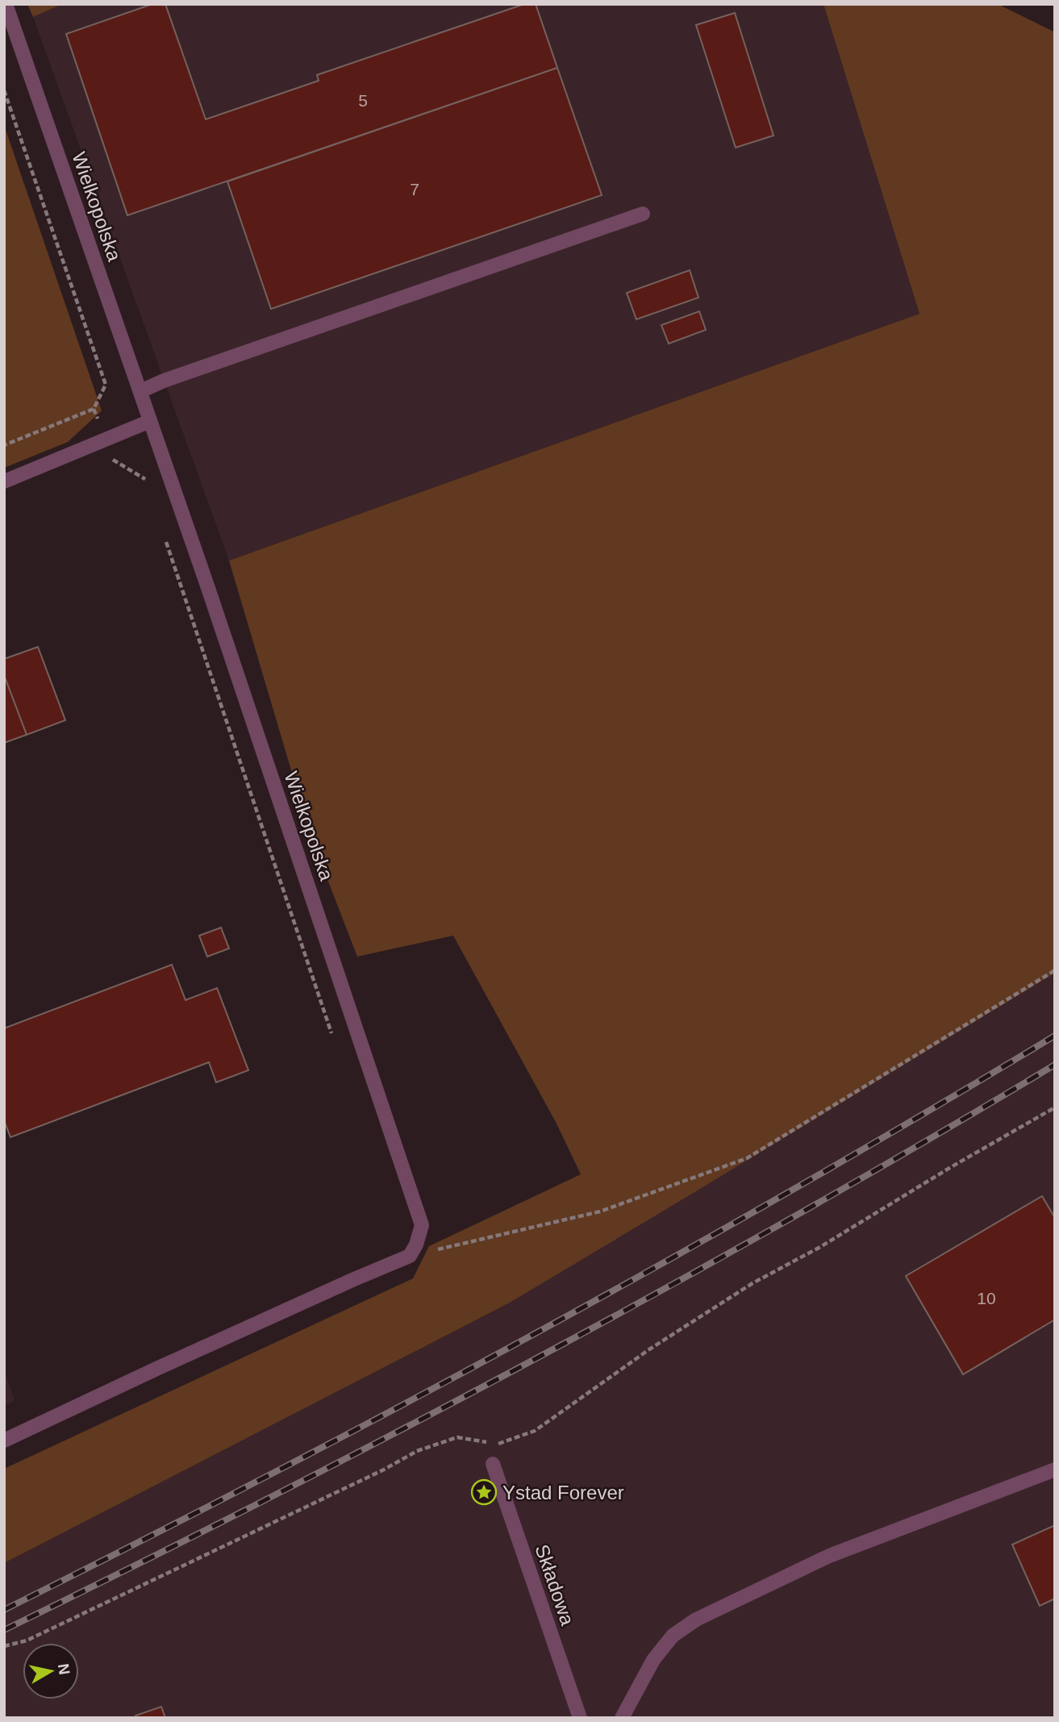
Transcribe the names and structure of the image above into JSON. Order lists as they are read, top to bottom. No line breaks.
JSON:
{"streets":{"street":["Wielkopolska","Składowa"]},"places":{"place":["Ystad Forever"]},"house_numbers":["5","7","10"],"north":"right"}
